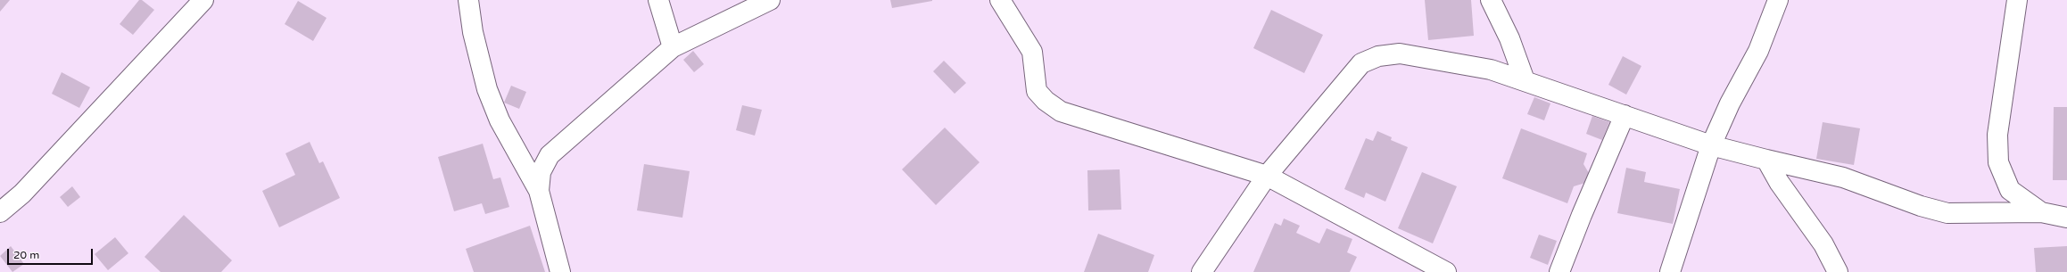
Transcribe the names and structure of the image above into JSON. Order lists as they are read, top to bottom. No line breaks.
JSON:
{"scale_bar":"20 m"}
